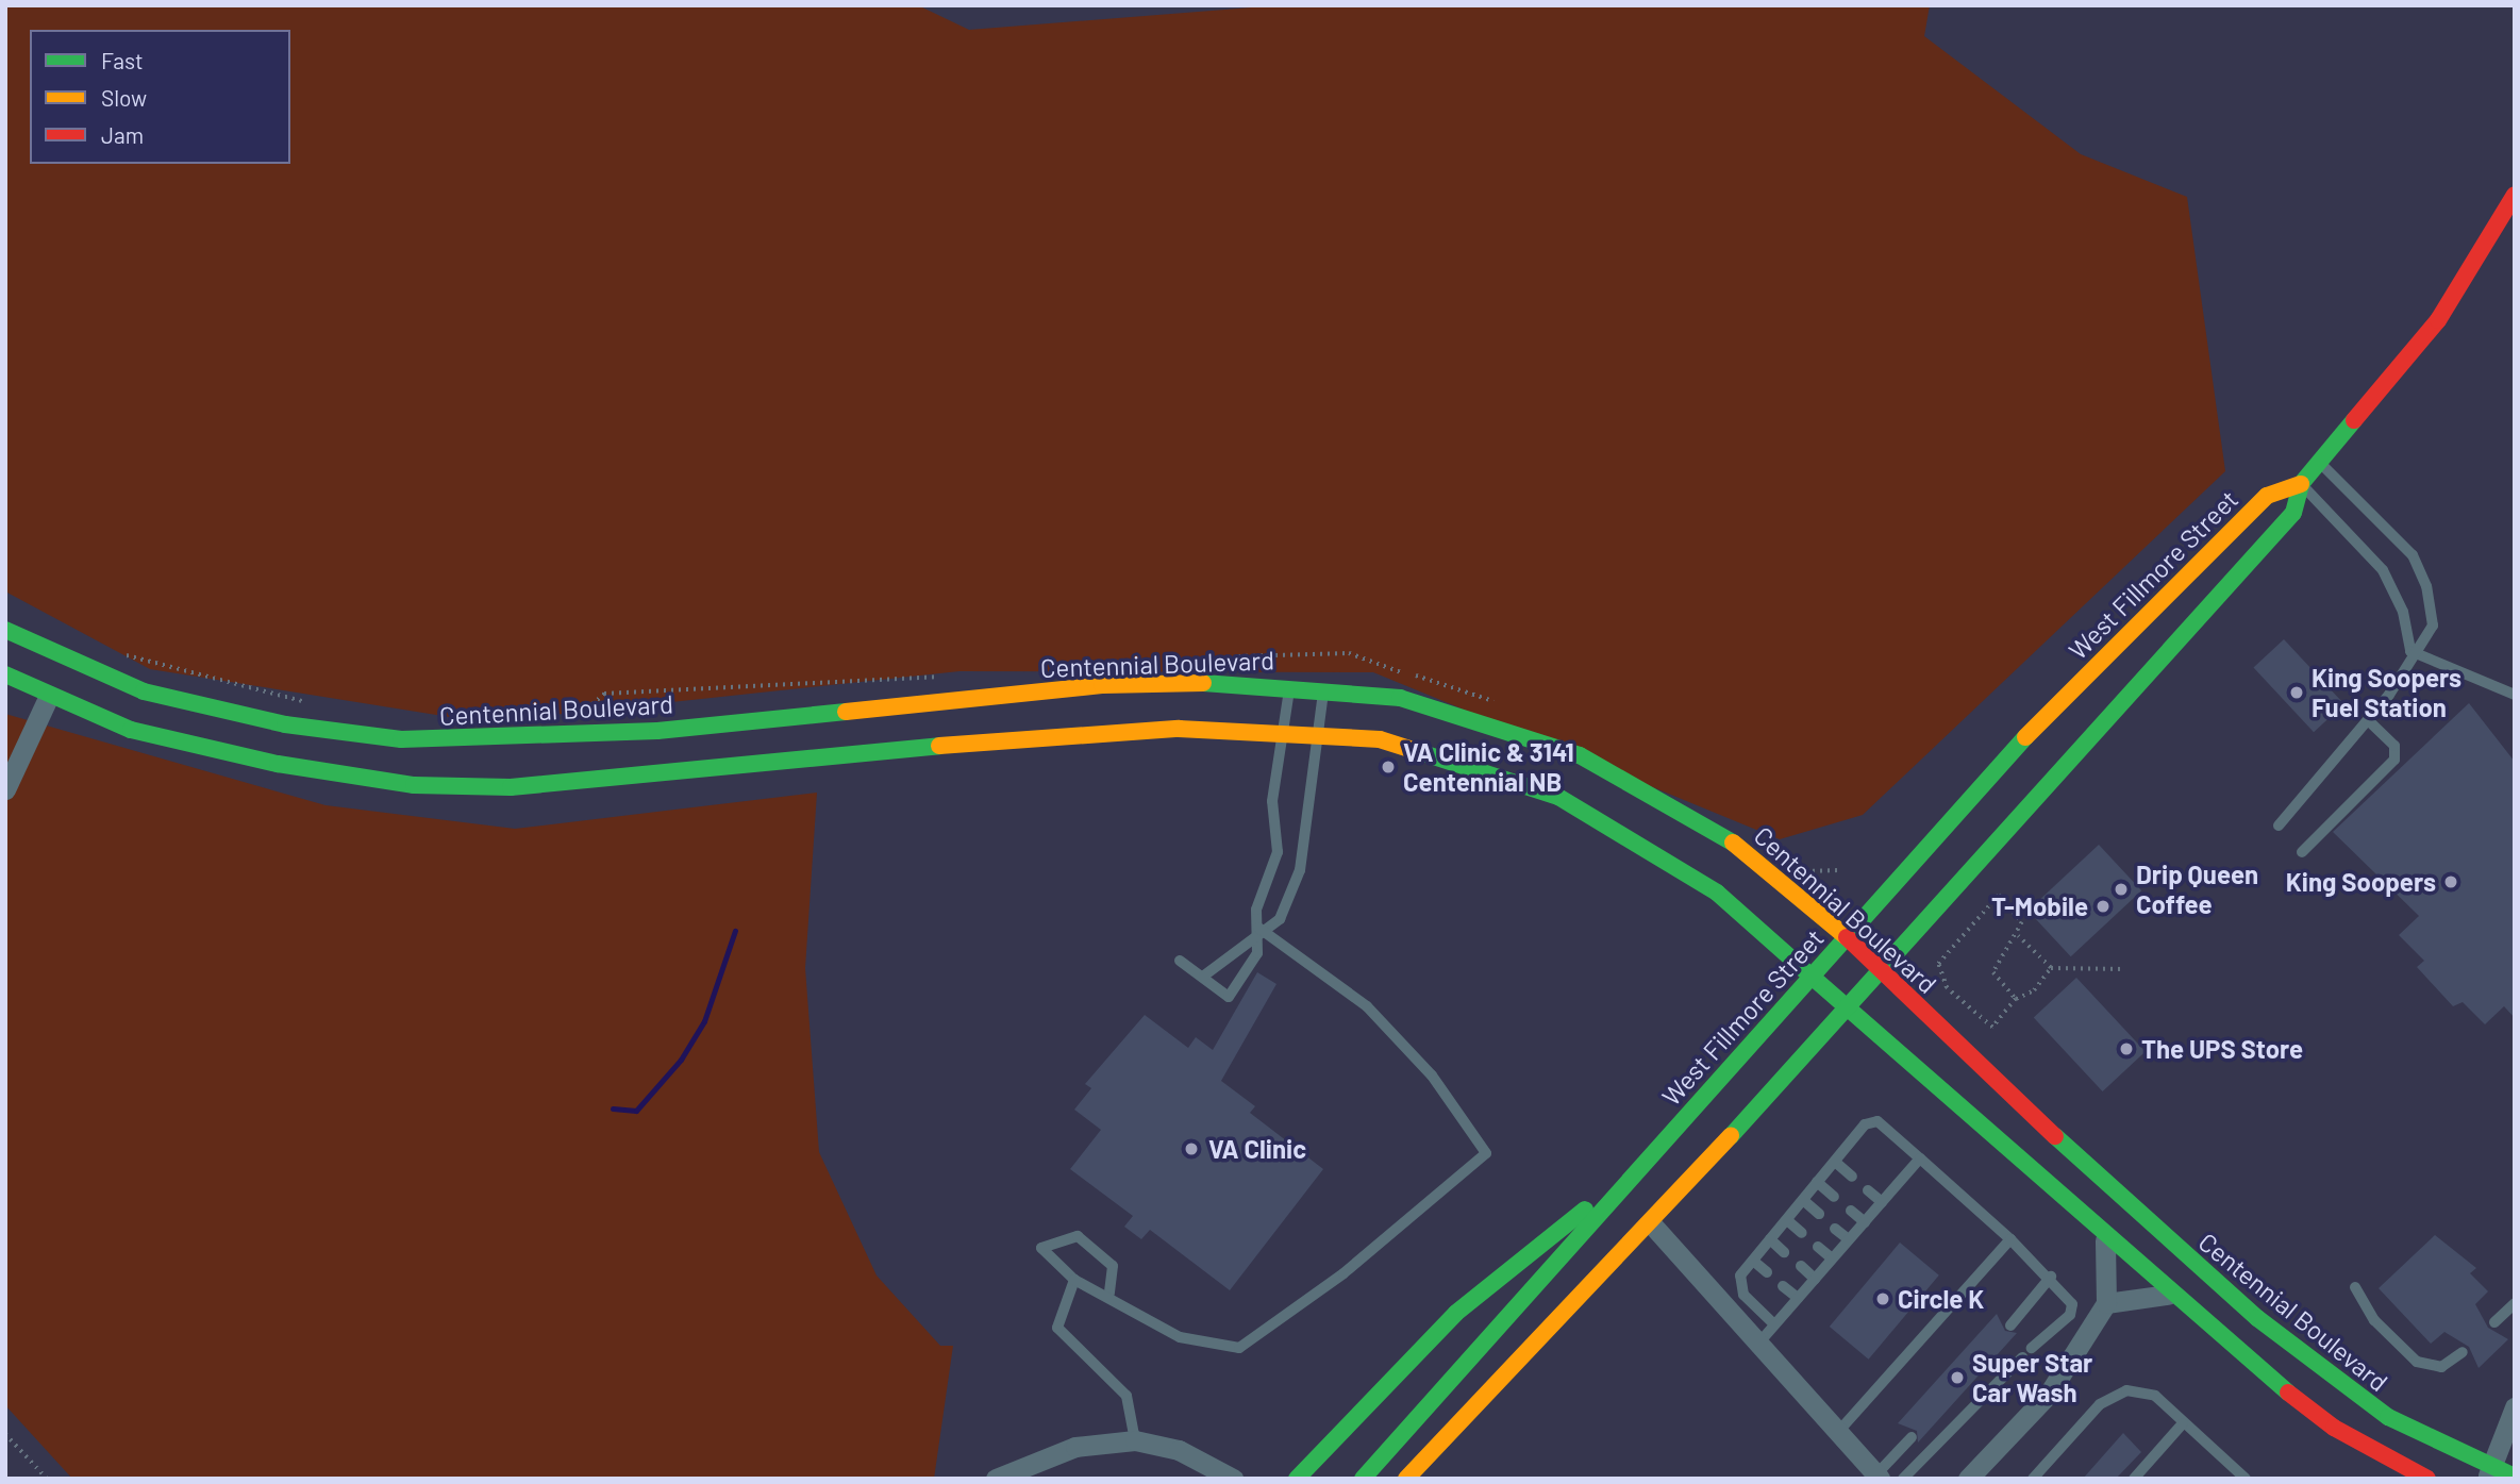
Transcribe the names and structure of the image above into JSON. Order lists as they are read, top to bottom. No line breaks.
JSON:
{"streets":{"main road":["West Fillmore Street","Centennial Boulevard"]},"crossings":[["West Fillmore Street","Centennial Boulevard"]],"places":["King Soopers Fuel Station","VA Clinic & 3141 Centennial NB","King Soopers","Drip Queen Coffee","T-Mobile","The UPS Store","VA Clinic","Circle K","Super Star Car Wash"],"legend":["Fast","Slow","Jam"]}
